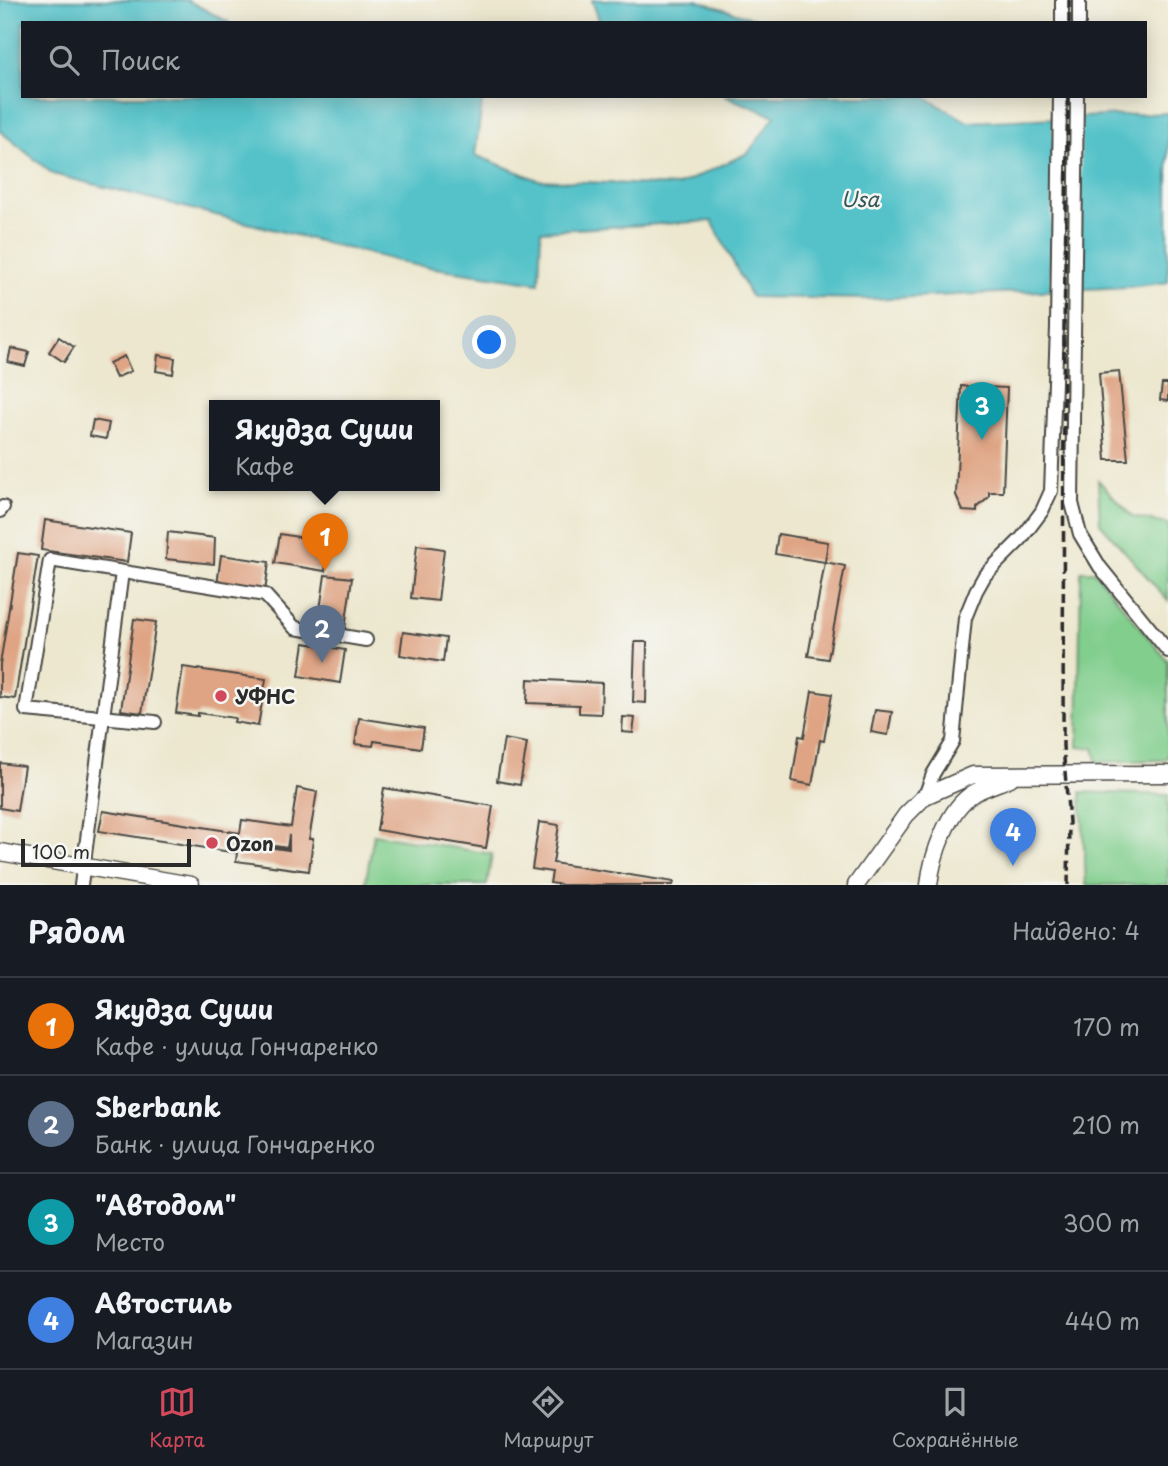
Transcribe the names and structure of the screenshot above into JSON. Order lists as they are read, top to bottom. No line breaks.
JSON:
{"water":["Usa"],"places":["УФНС","Ozon"],"scale_bar":"100 m","page":{"search":"Поиск","pins":["3","1","2","4"],"popup":["Якудза Суши","Кафе"],"scale":"100 m","heading":["Рядом","Найдено: 4"],"list":[{"mark":"1","name":"Якудза Суши","note":"Кафе · улица Гончаренко","value":"170 m"},{"mark":"2","name":"Sberbank","note":"Банк · улица Гончаренко","value":"210 m"},{"mark":"3","name":"\"Автодом\"","note":"Место","value":"300 m"},{"mark":"4","name":"Автостиль","note":"Магазин","value":"440 m"}],"nav":["Карта","Маршрут","Сохранённые"]}}
